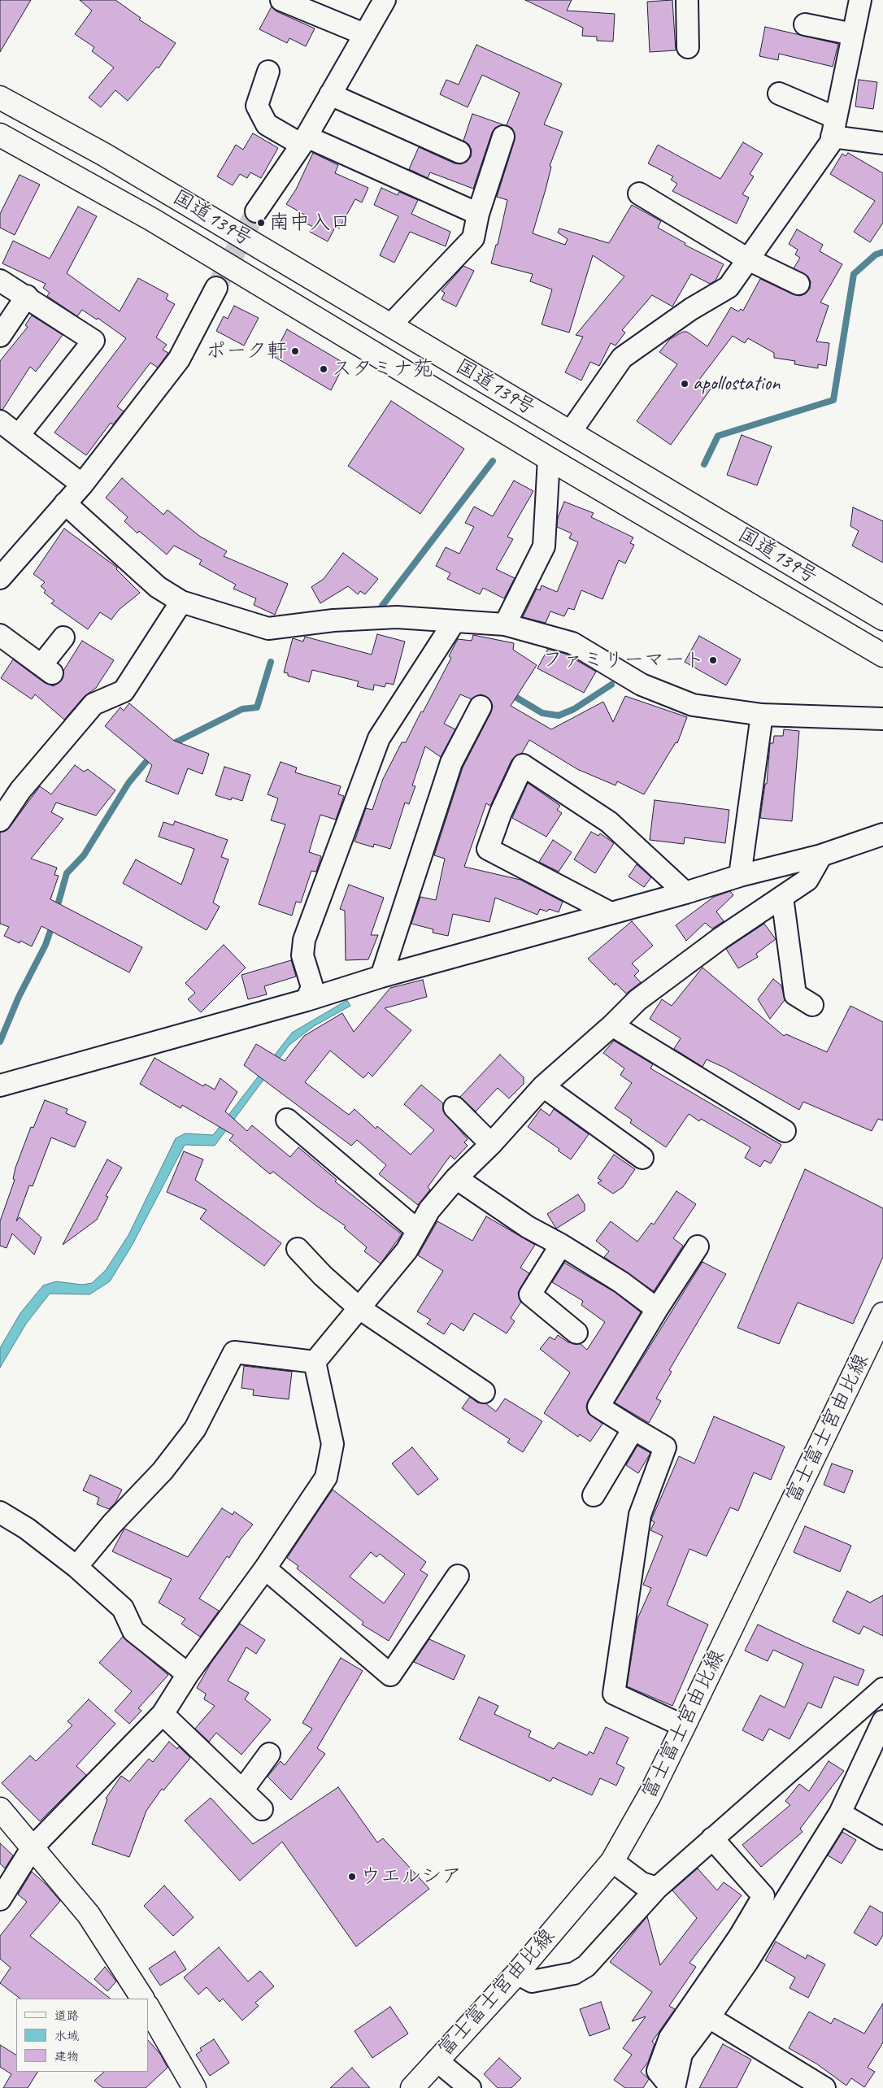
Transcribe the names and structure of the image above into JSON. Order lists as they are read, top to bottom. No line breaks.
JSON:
{"streets":{"main road":["国道139号","富士富士宮由比線"]},"places":["南中入口","ポーク軒","スタミナ苑","apollostation","ファミリーマート","ウエルシア"],"legend":["道路","水域","建物"]}
